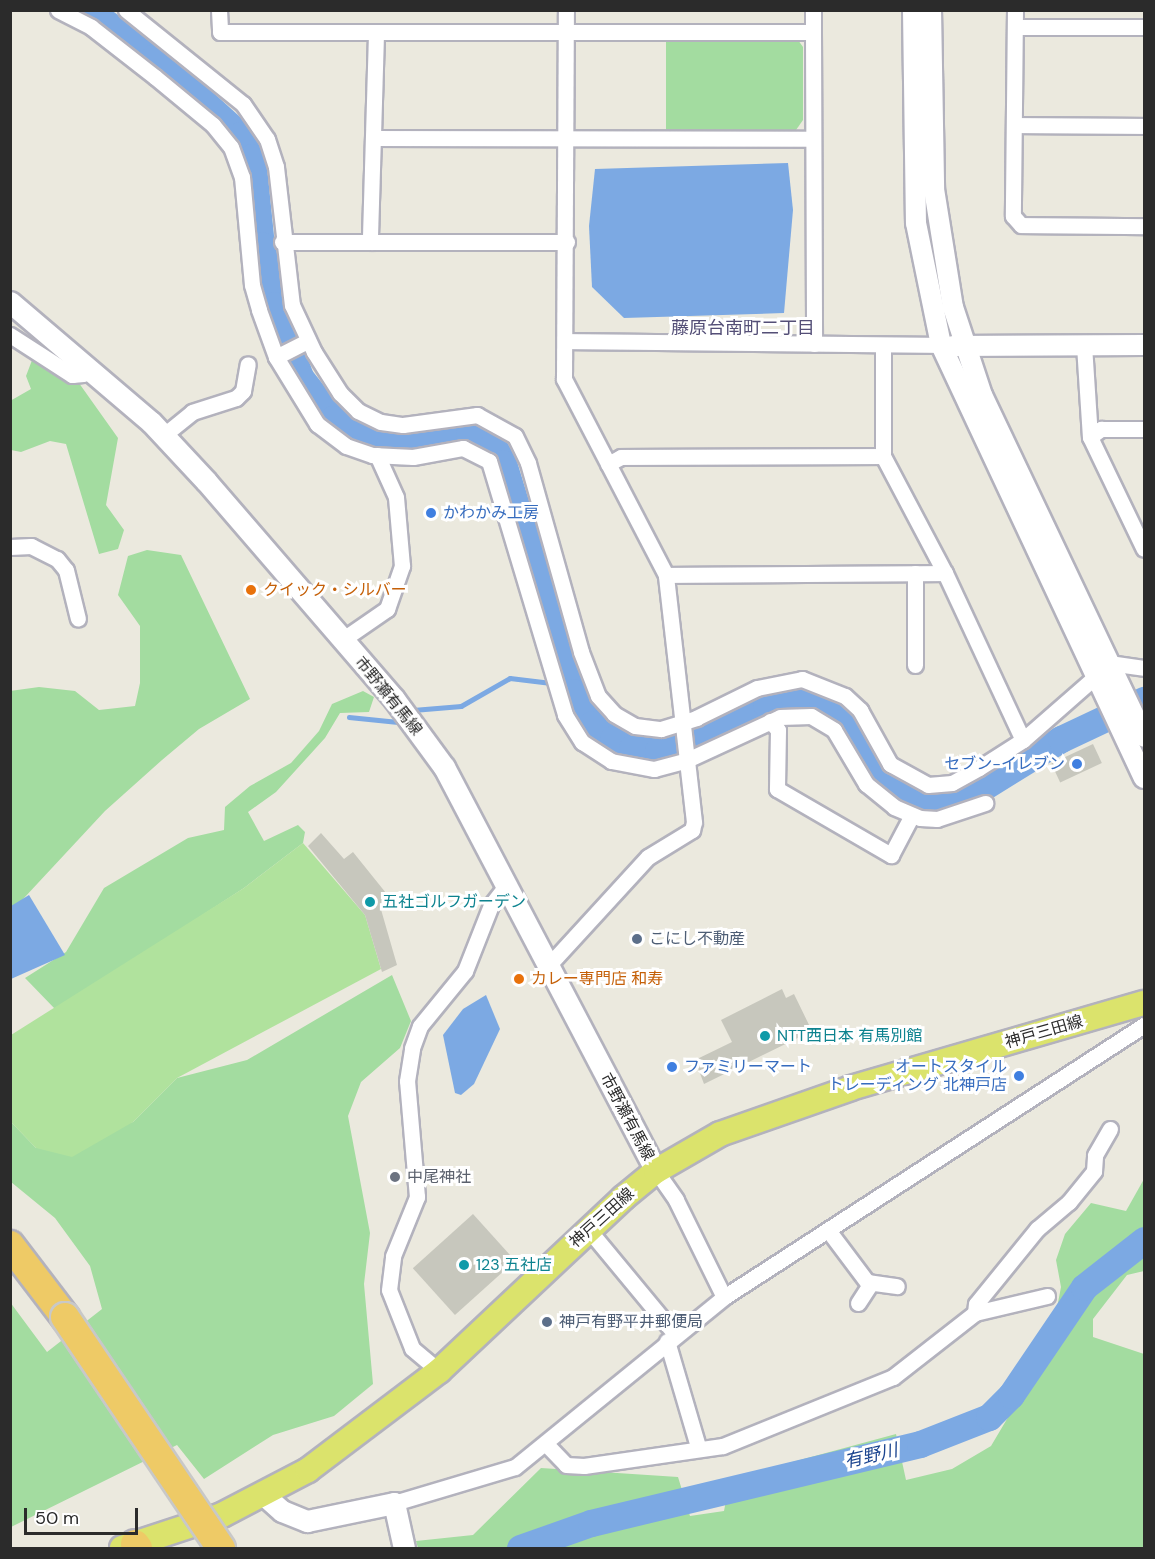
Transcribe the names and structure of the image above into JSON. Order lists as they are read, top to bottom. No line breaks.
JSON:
{"streets":{"main road":["市野瀬有馬線","神戸三田線"]},"crossings":[["市野瀬有馬線","神戸三田線"]],"districts":["藤原台南町二丁目"],"water":["有野川"],"places":["かわかみ工房","クイック・シルバー","セブン-イレブン","五社ゴルフガーデン","こにし不動産","カレー専門店 和寿","NTT西日本 有馬別館","ファミリーマート","オートスタイル トレーディング 北神戸店","中尾神社","123 五社店","神戸有野平井郵便局"],"scale_bar":"50 m"}
